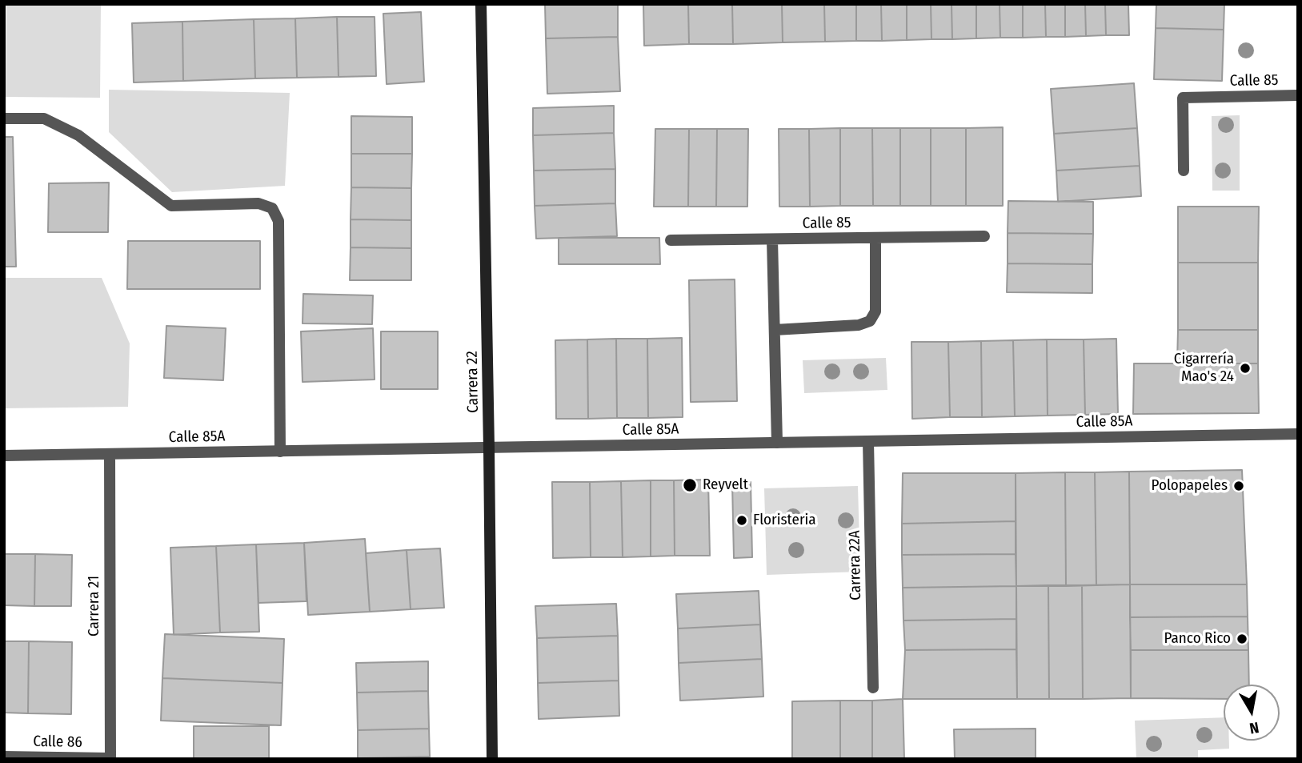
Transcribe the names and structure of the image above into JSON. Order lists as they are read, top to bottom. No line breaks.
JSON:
{"streets":{"street":["Calle 85","Carrera 22","Calle 85A","Carrera 22A","Carrera 21","Calle 86"]},"crossings":[["Carrera 22","Calle 85A"],["Calle 85A","Carrera 22A"],["Calle 85A","Carrera 21"],["Carrera 21","Calle 86"]],"places":["Cigarrería Mao's 24","Reyvelt","Polopapeles","Floristeria","Panco Rico"],"north":"bottom"}
